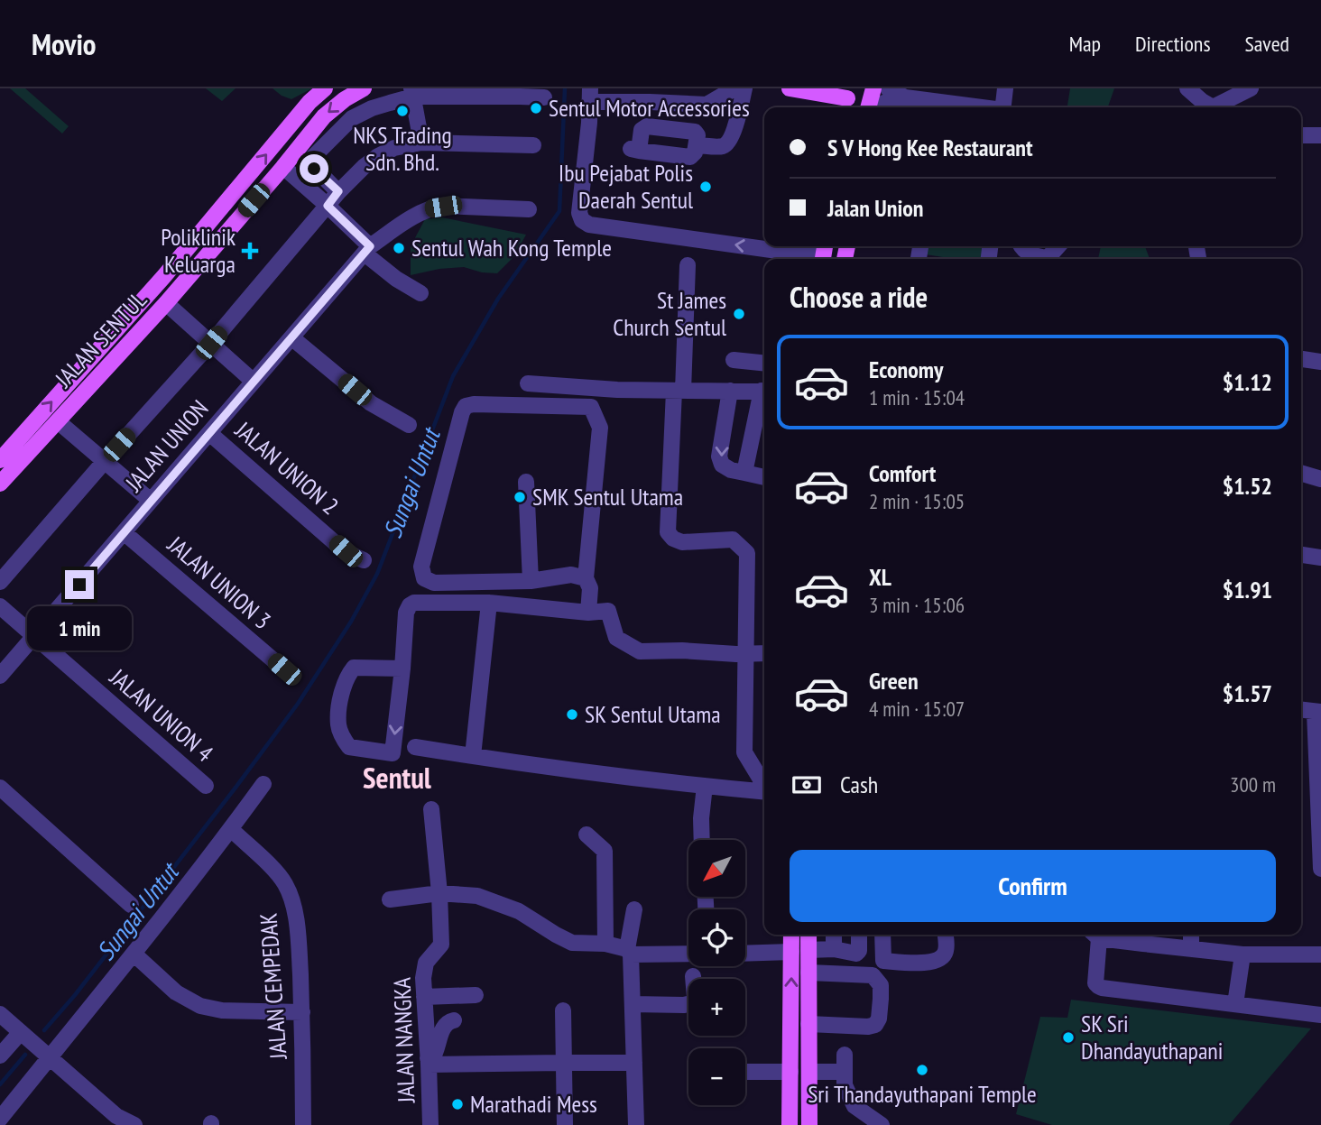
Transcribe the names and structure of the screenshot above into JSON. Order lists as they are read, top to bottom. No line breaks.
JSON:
{"streets":{"main road":["JALAN SENTUL"],"street":["JALAN UNION","JALAN UNION 2","JALAN UNION 3","JALAN UNION 4","JALAN CEMPEDAK","JALAN NANGKA"]},"crossings":[["JALAN UNION","JALAN UNION 2"],["JALAN UNION","JALAN UNION 3"],["JALAN UNION","JALAN UNION 4"]],"districts":["Sentul"],"water":["Sungai Untut"],"places":{"other":["Sentul Motor Accessories","NKS Trading Sdn. Bhd.","Ibu Pejabat Polis Daerah Sentul","Sentul Wah Kong Temple","St James Church Sentul","SMK Sentul Utama","SK Sentul Utama","SK Sri Dhandayuthapani","Sri Thandayuthapani Temple","Marathadi Mess"],"health":["Poliklinik Keluarga"]},"north":"bottom left","page":{"header":"Movio","nav":["Map","Directions","Saved"],"banner":["S V Hong Kee Restaurant","Jalan Union"],"heading":"Choose a ride","list":[{"name":"Economy","note":"1 min · 15:04","value":"$1.12"},{"name":"Comfort","note":"2 min · 15:05","value":"$1.52"},{"name":"XL","note":"3 min · 15:06","value":"$1.91"},{"name":"Green","note":"4 min · 15:07","value":"$1.57"}],"bubble":"1 min","pay":["Cash","300 m"],"buttons":"Confirm","map_buttons":["+","−"]}}
